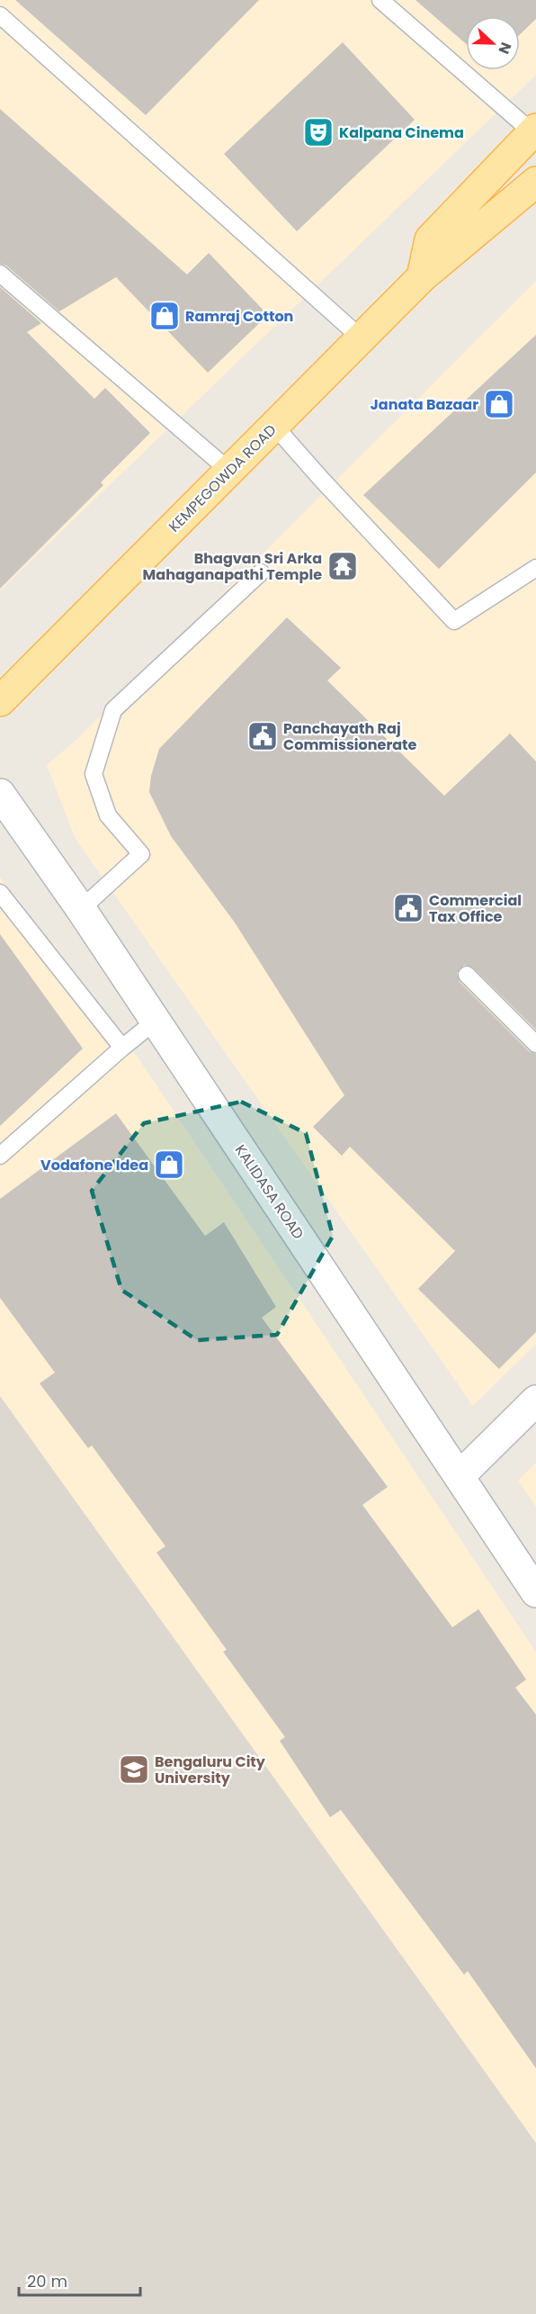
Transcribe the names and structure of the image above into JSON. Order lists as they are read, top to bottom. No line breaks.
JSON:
{"streets":{"main road":["KEMPEGOWDA ROAD"],"street":["KALIDASA ROAD"]},"places":{"theatre":["Kalpana Cinema"],"shop":["Ramraj Cotton","Janata Bazaar","Vodafone Idea"],"temple":["Bhagvan Sri Arka Mahaganapathi Temple"],"public building":["Panchayath Raj Commissionerate","Commercial Tax Office"],"school or university":["Bengaluru City University"]},"scale_bar":"20 m","north":"right"}
